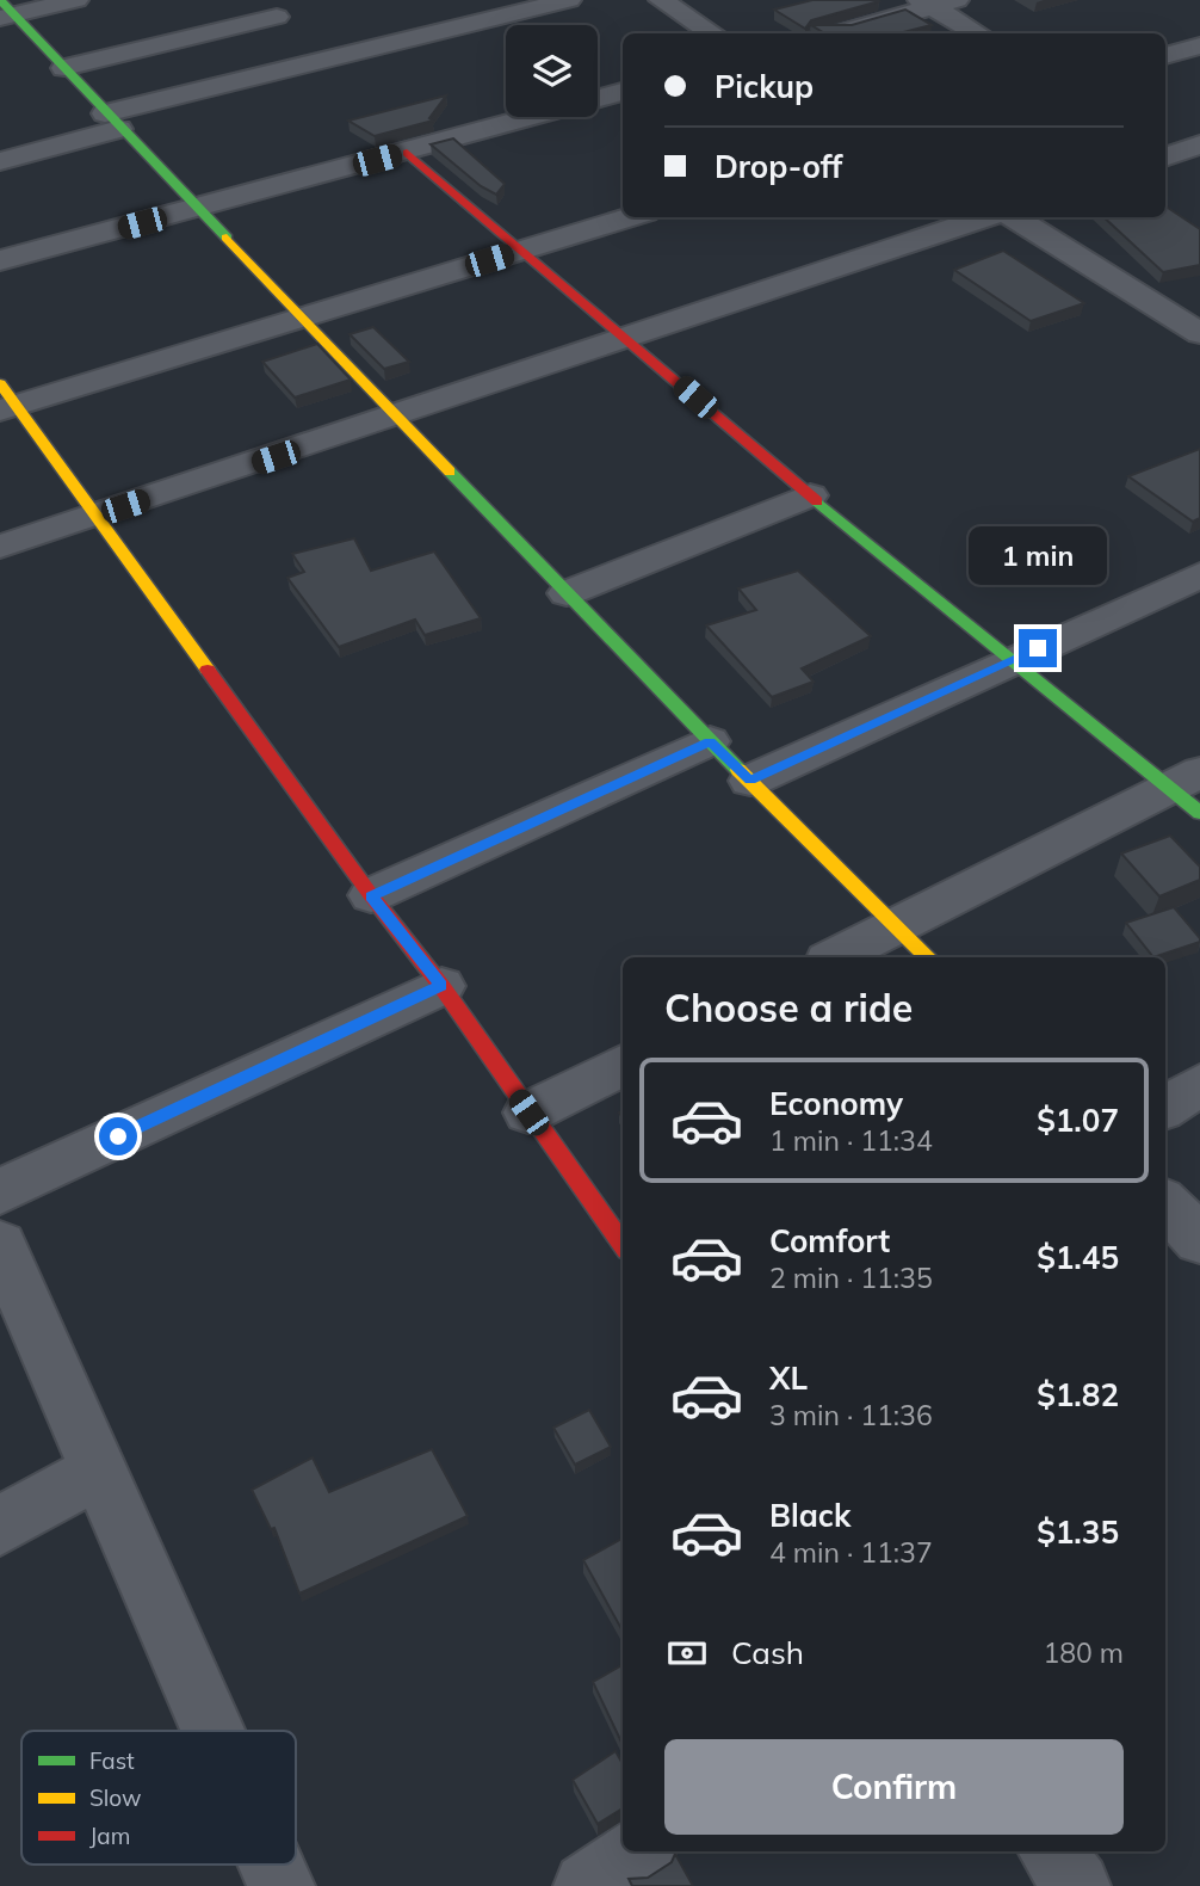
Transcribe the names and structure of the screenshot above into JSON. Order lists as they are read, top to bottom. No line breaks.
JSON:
{"legend":["Fast","Slow","Jam"],"page":{"banner":["Pickup","Drop-off"],"bubble":"1 min","heading":"Choose a ride","list":[{"name":"Economy","note":"1 min · 11:34","value":"$1.07"},{"name":"Comfort","note":"2 min · 11:35","value":"$1.45"},{"name":"XL","note":"3 min · 11:36","value":"$1.82"},{"name":"Black","note":"4 min · 11:37","value":"$1.35"}],"pay":["Cash","180 m"],"buttons":"Confirm"}}
